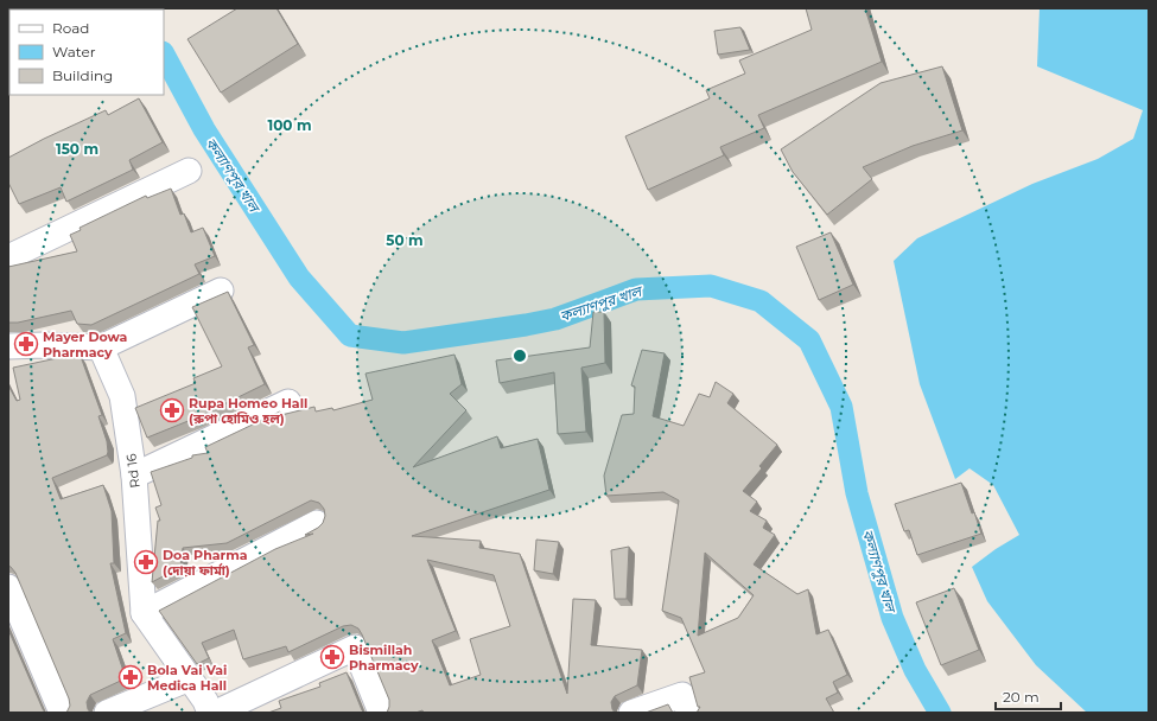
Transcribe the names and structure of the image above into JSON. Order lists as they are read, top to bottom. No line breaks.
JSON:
{"streets":{"street":["Rd 16"]},"water":["কল্যাণপুর খাল"],"places":{"pharmacy":["Mayer Dowa Pharmacy","Rupa Homeo Hall (রুপা হোমিও হল)","Doa Pharma (দোয়া ফার্মা)","Bismillah Pharmacy","Bola Vai Vai Medica Hall"]},"legend":["Road","Water","Building"],"scale_bar":"20 m","rings":["100 m","150 m","50 m"]}
